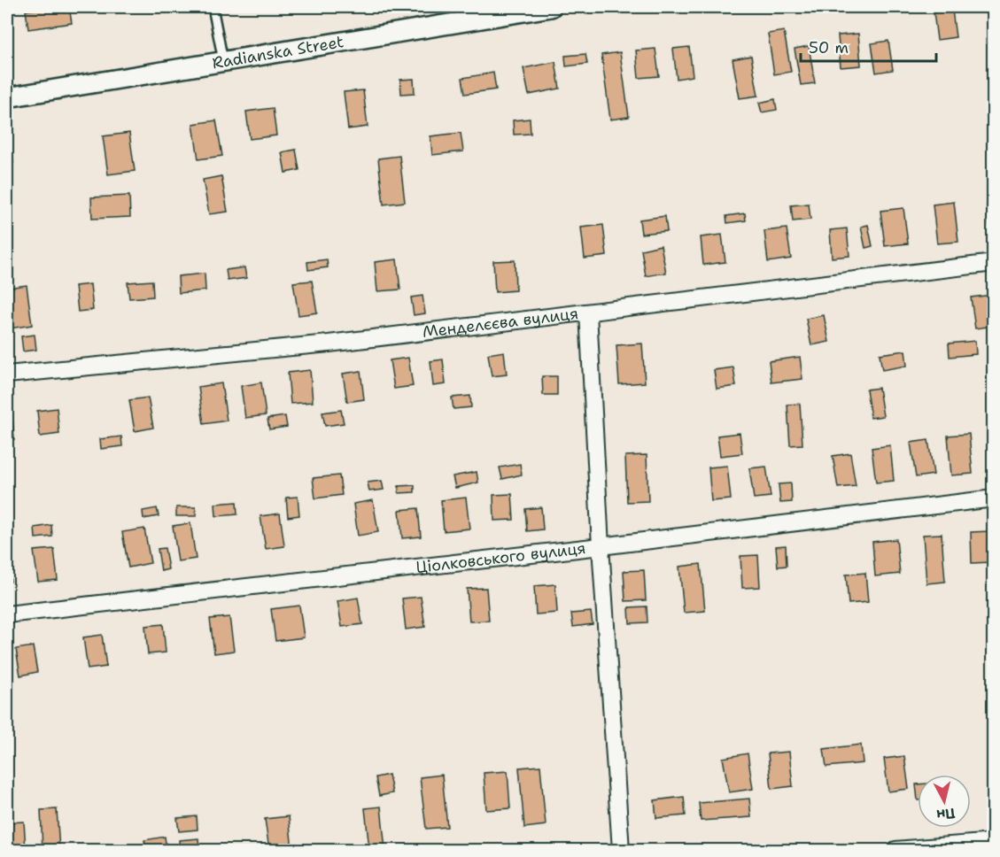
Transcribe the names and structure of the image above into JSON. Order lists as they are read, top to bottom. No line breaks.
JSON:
{"streets":{"street":["Radianska Street","Менделєєва вулиця","Ціолковського вулиця"]},"scale_bar":"50 m","north":"bottom"}
